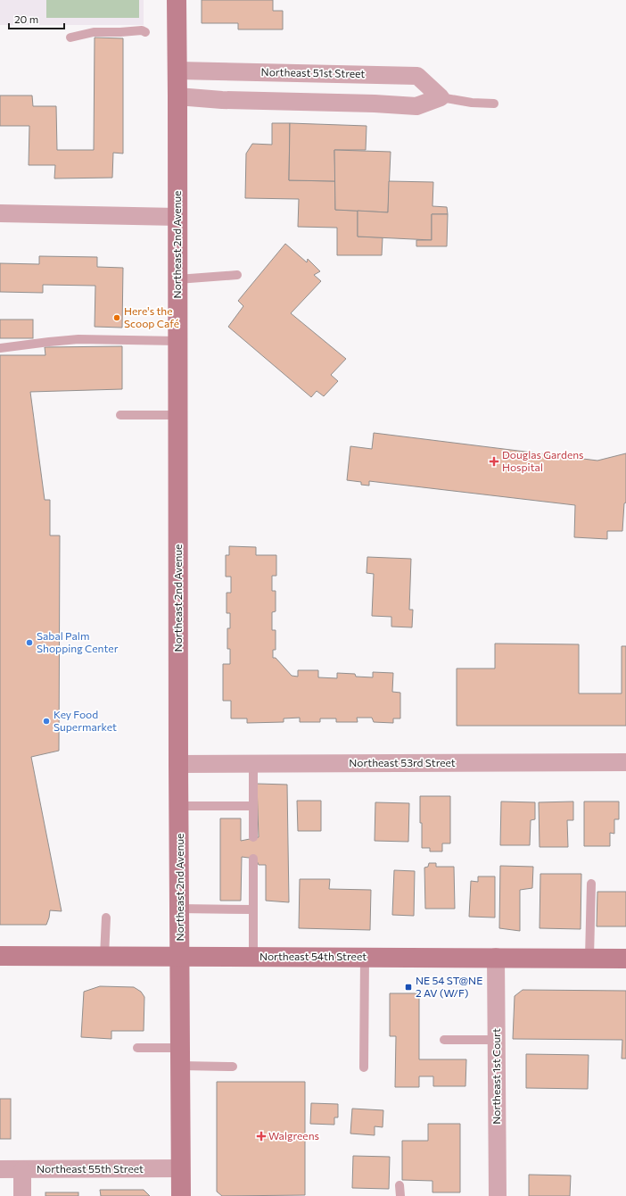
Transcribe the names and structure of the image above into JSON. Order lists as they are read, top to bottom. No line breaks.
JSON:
{"streets":{"main road":["Northeast 2nd Avenue","Northeast 54th Street"],"street":["Northeast 51st Street","Northeast 53rd Street","Northeast 1st Court","Northeast 55th Street"]},"crossings":[["Northeast 51st Street","Northeast 2nd Avenue"],["Northeast 2nd Avenue","Northeast 53rd Street"],["Northeast 2nd Avenue","Northeast 54th Street"],["Northeast 2nd Avenue","Northeast 55th Street"],["Northeast 54th Street","Northeast 1st Court"]],"places":{"other":["Here's the Scoop Café","Sabal Palm Shopping Center","Key Food Supermarket"],"health":["Douglas Gardens Hospital","Walgreens"],"transit":["NE 54 ST@NE 2 AV (W/F)"]},"scale_bar":"20 m"}
